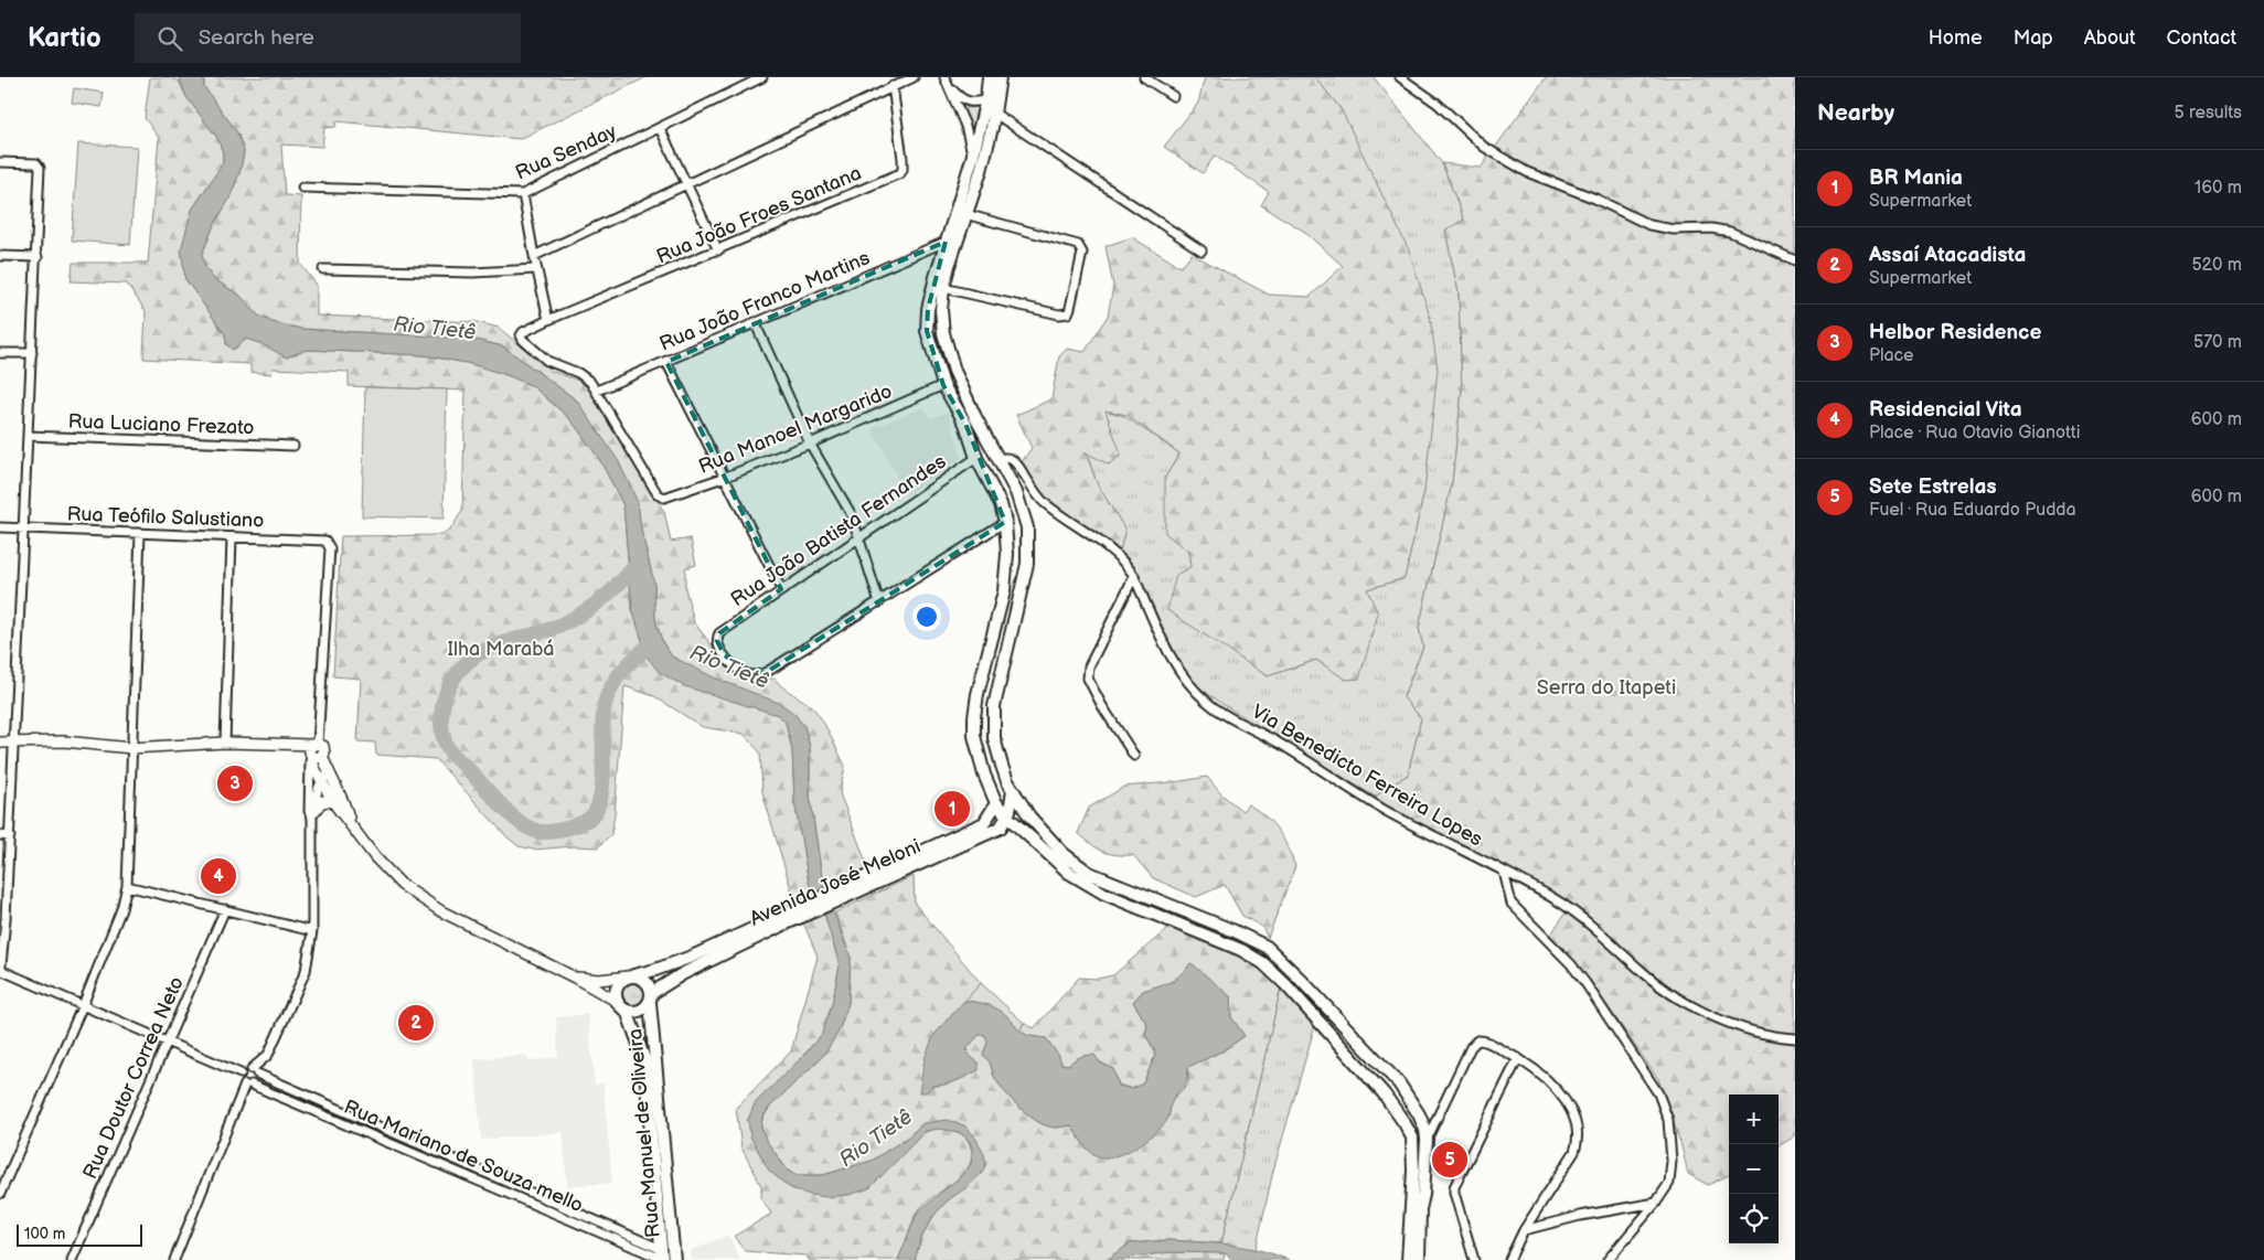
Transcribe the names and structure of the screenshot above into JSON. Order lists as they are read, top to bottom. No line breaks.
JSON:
{"streets":{"main road":["Avenida José Meloni","Rua Manuel de Oliveira"],"street":["Rua Senday","Rua João Froes Santana","Rua João Franco Martins","Rua Luciano Frezato","Rua Manoel Margarido","Rua Teófilo Salustiano","Rua João Batista Fernandes","Via Benedicto Ferreira Lopes","Rua Doutor Correa Neto","Rua Mariano de Souza mello"]},"crossings":[["Rua João Froes Santana","Rua João Franco Martins"],["Rua João Froes Santana","Rua Manoel Margarido"],["Rua João Franco Martins","Rua Manoel Margarido"],["Avenida José Meloni","Rua Manuel de Oliveira"],["Rua Manuel de Oliveira","Rua Mariano de Souza mello"]],"water":["Rio Tietê"],"parks":["Ilha Marabá","Serra do Itapeti"],"scale_bar":"100 m","page":{"header":"Kartio","search":"Search here","nav":["Home","Map","About","Contact"],"heading":["Nearby","5 results"],"list":[{"mark":"1","name":"BR Mania","note":"Supermarket","value":"160 m"},{"mark":"2","name":"Assaí Atacadista","note":"Supermarket","value":"520 m"},{"mark":"3","name":"Helbor Residence","note":"Place","value":"570 m"},{"mark":"4","name":"Residencial Vita","note":"Place · Rua Otavio Gianotti","value":"600 m"},{"mark":"5","name":"Sete Estrelas","note":"Fuel · Rua Eduardo Pudda","value":"600 m"}],"pins":["3","1","4","2","5"],"map_buttons":["+","−"],"scale":"100 m"}}
